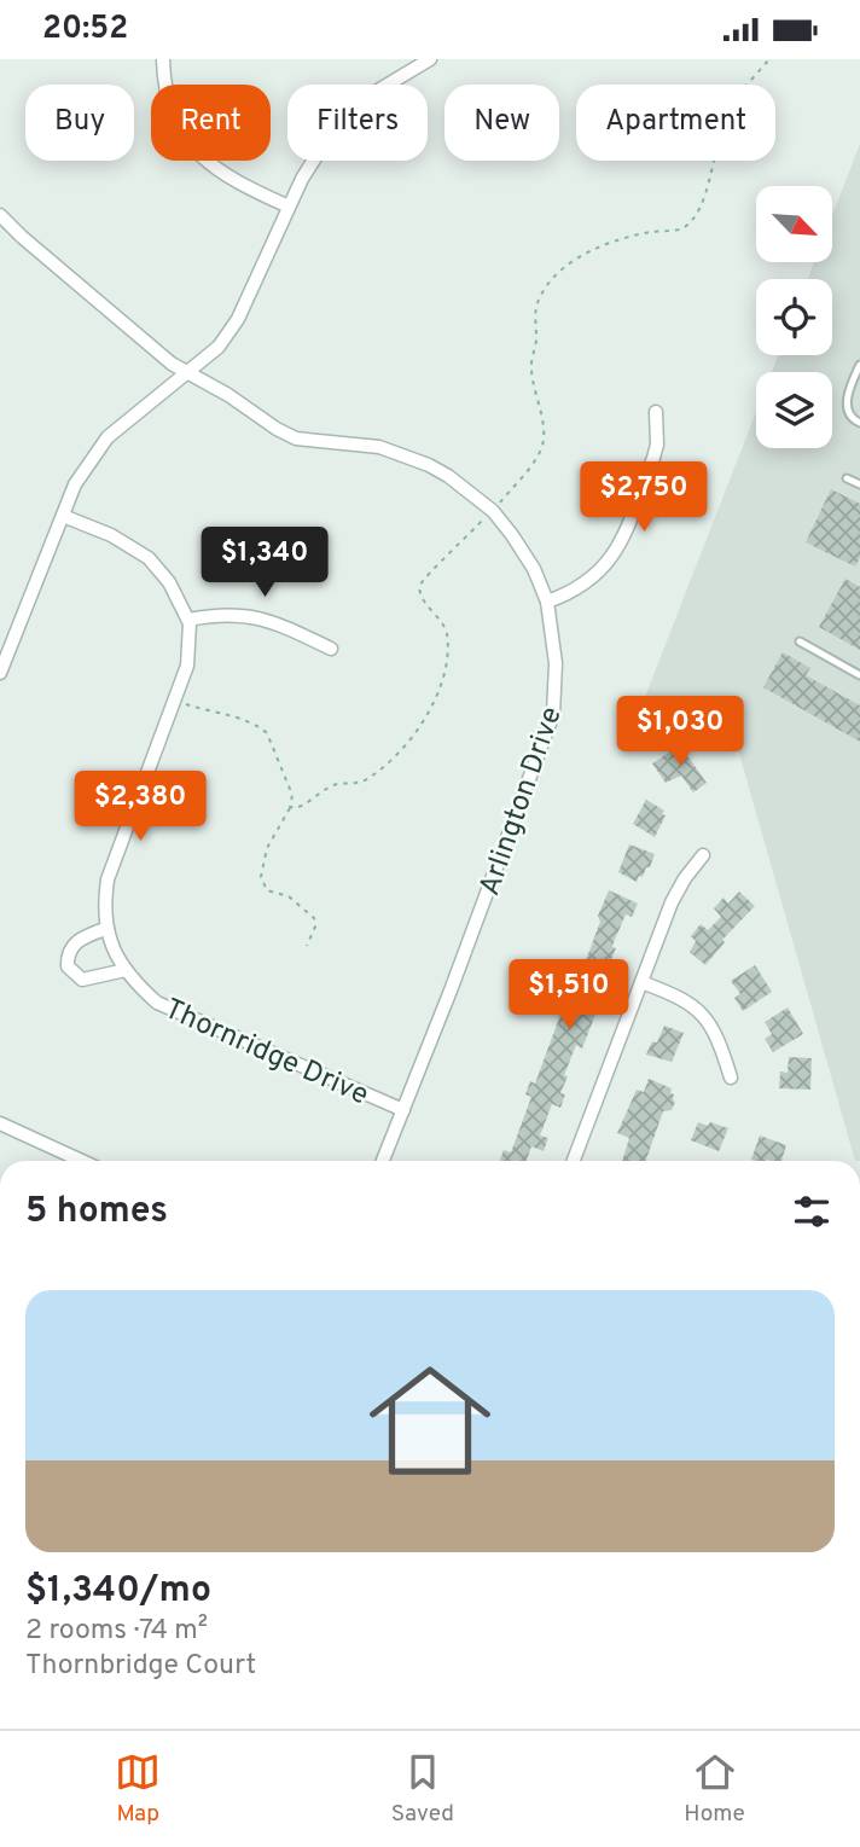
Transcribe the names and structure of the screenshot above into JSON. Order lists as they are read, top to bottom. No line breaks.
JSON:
{"streets":{"street":["Arlington Drive","Thornridge Drive"]},"crossings":[["Arlington Drive","Thornridge Drive"]],"north":"bottom right","page":{"status":"20:52","chip":["Buy","Rent","Filters","New","Apartment"],"price":["$2,750","$1,340","$1,030","$2,380","$1,510"],"heading":"5 homes","list":[{"name":"$1,340/mo","note":"2 rooms · 74 m² · Thornbridge Court"}],"tabs":["Map","Saved","Home"]}}
